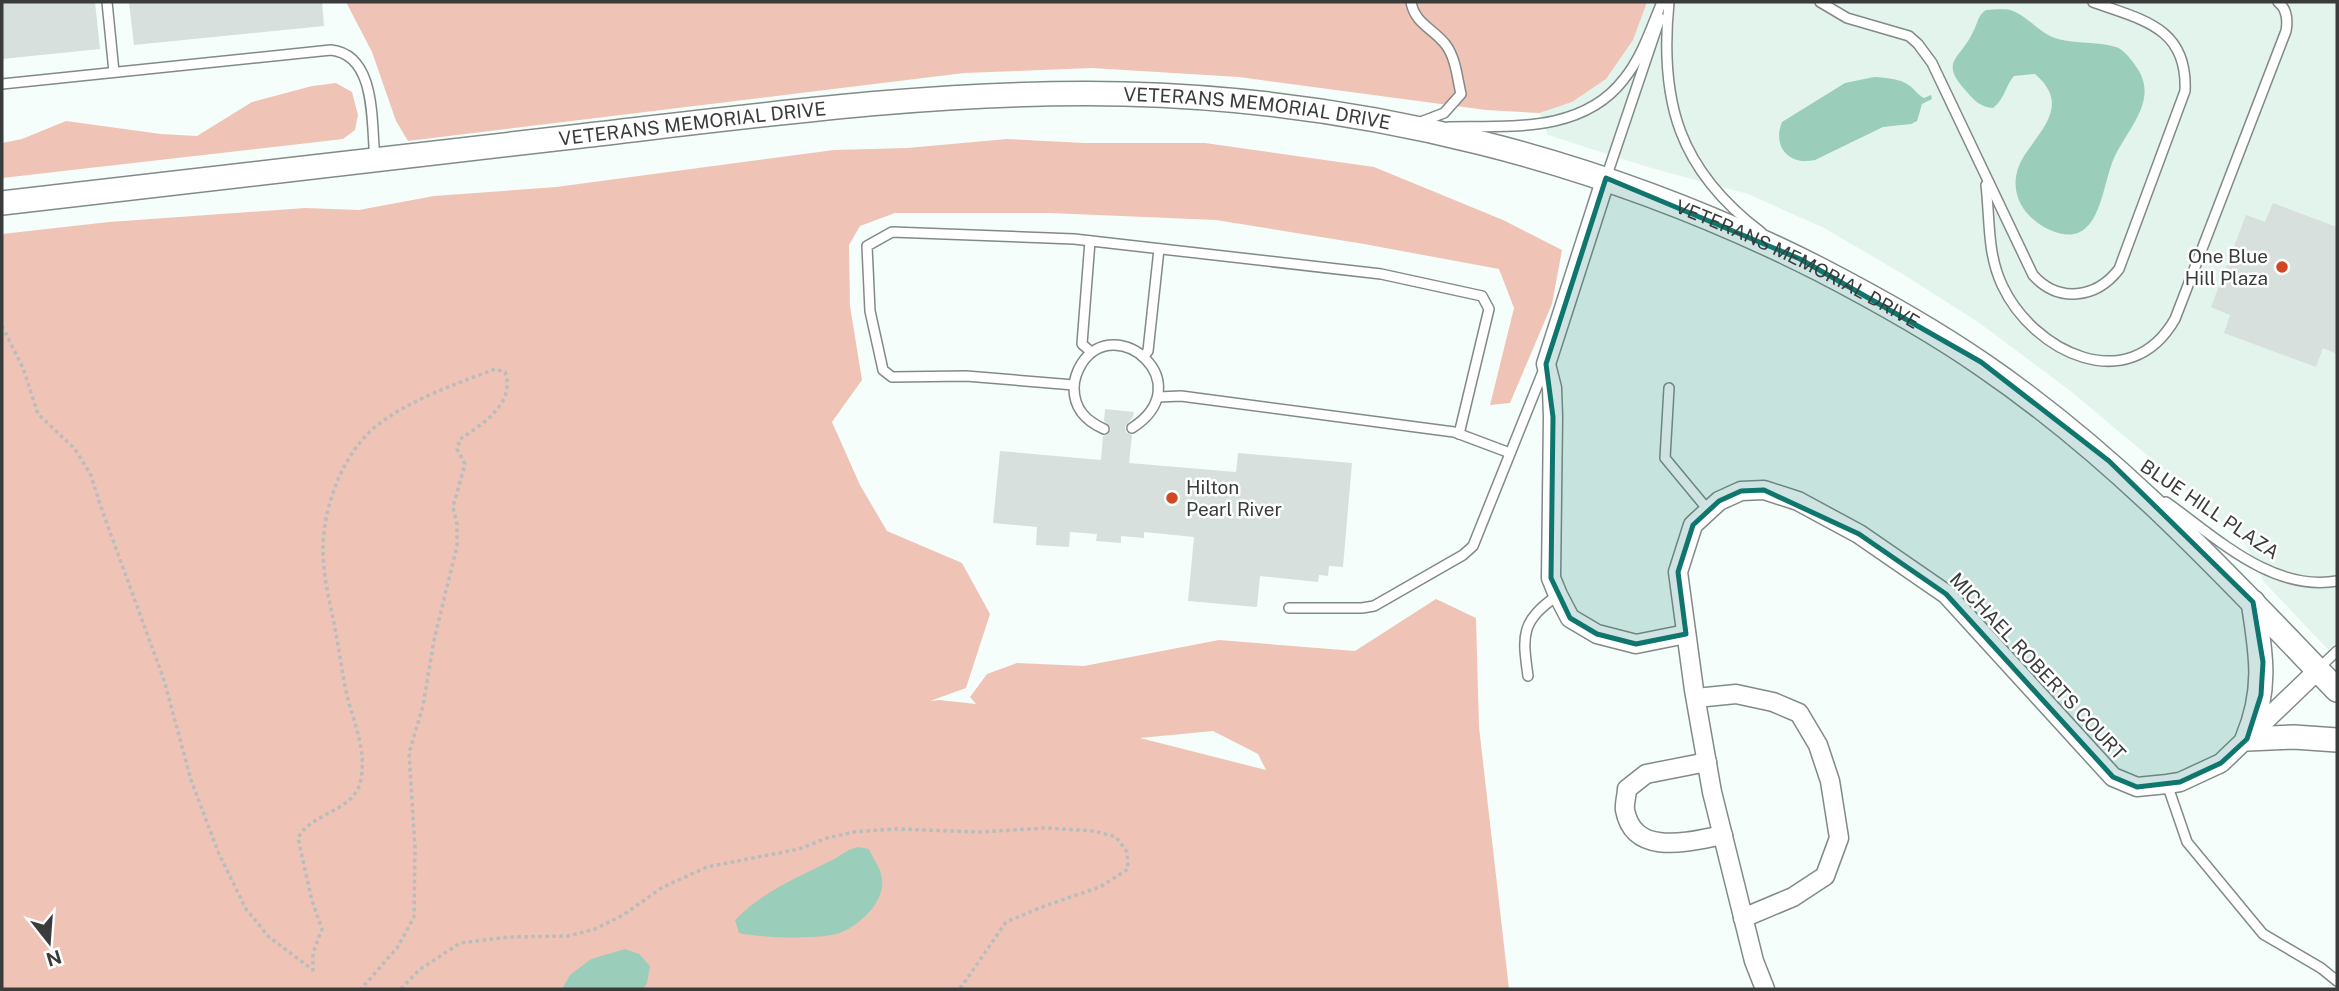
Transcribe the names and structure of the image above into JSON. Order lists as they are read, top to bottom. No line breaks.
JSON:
{"streets":{"street":["VETERANS MEMORIAL DRIVE","MICHAEL ROBERTS COURT"],"lane":["BLUE HILL PLAZA"]},"crossings":[["VETERANS MEMORIAL DRIVE","BLUE HILL PLAZA"],["VETERANS MEMORIAL DRIVE","MICHAEL ROBERTS COURT"]],"places":["One Blue Hill Plaza","Hilton Pearl River"],"north":"bottom"}
